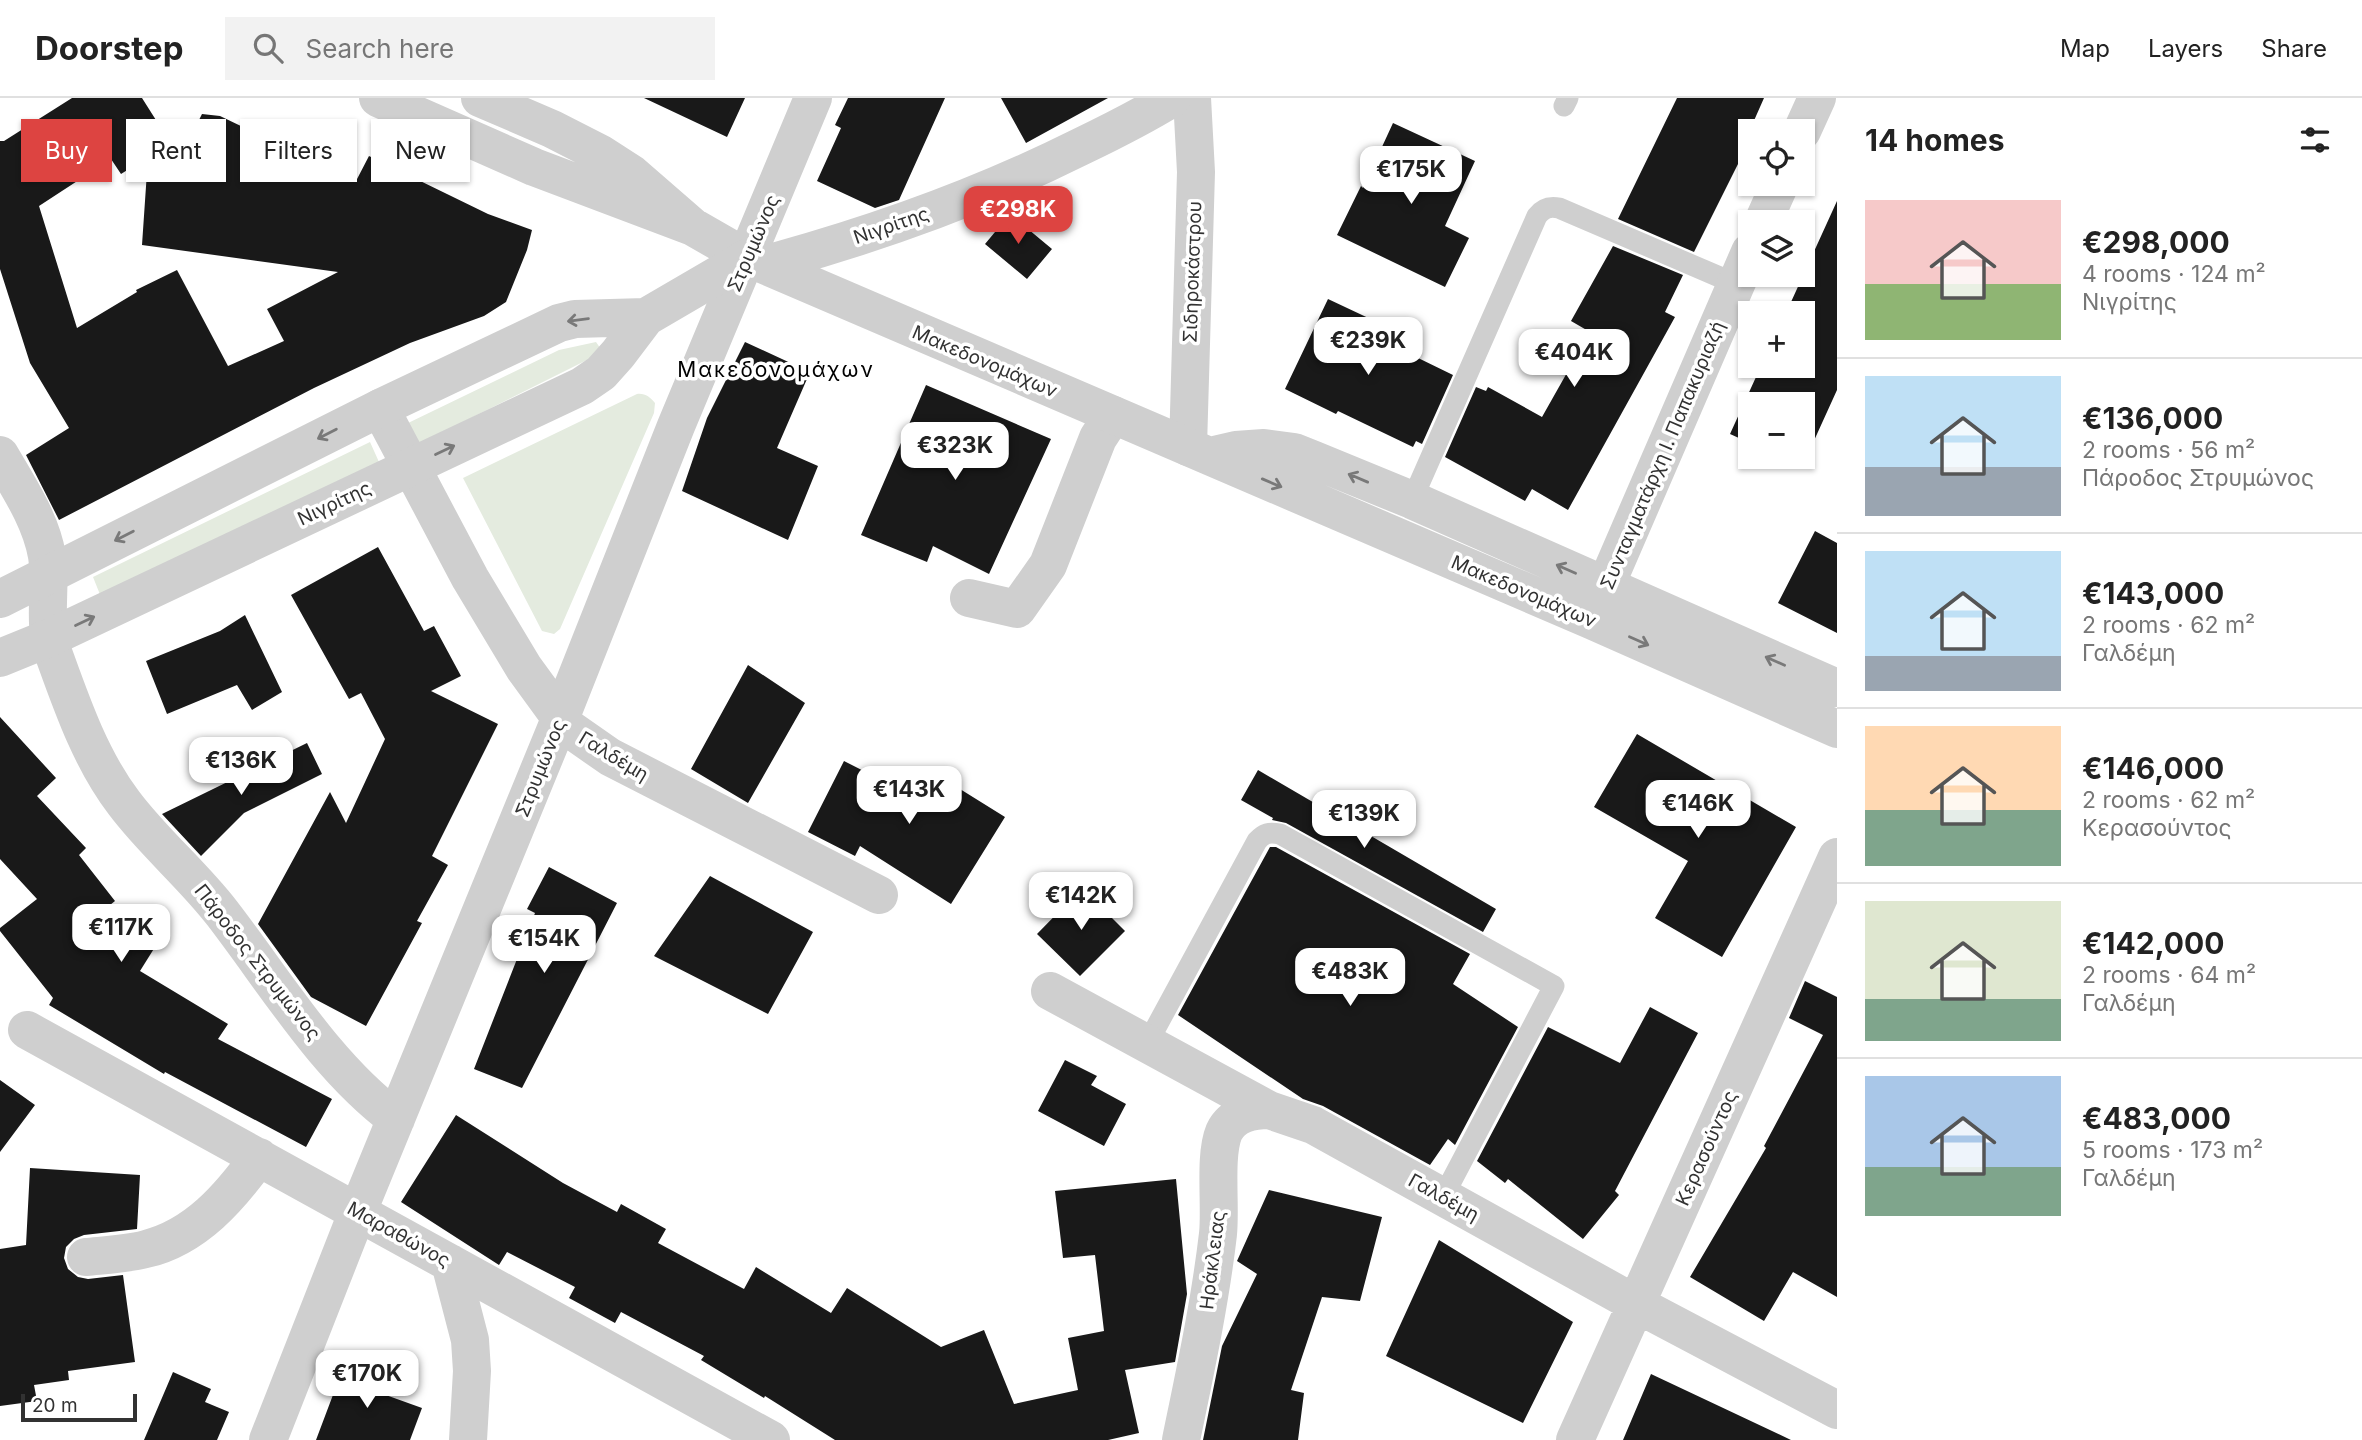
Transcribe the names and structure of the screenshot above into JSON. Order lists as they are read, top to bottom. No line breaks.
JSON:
{"streets":{"street":["Νιγρίτης","Στρυμώνος","Σιδηροκάστρου","Μακεδονομάχων","Συνταγματάρχη Ι. Παπακυριαζή","Γαλδέμη","Πάροδος Στρυμώνος","Κερασούντος","Μαραθώνος","Ηράκλειας"]},"crossings":[["Νιγρίτης","Στρυμώνος"],["Νιγρίτης","Μακεδονομάχων"],["Νιγρίτης","Γαλδέμη"],["Νιγρίτης","Πάροδος Στρυμώνος"],["Στρυμώνος","Μακεδονομάχων"],["Στρυμώνος","Γαλδέμη"],["Στρυμώνος","Πάροδος Στρυμώνος"],["Στρυμώνος","Μαραθώνος"],["Σιδηροκάστρου","Μακεδονομάχων"],["Μακεδονομάχων","Συνταγματάρχη Ι. Παπακυριαζή"],["Γαλδέμη","Κερασούντος"],["Γαλδέμη","Ηράκλειας"]],"districts":["Μακεδονομάχων"],"scale_bar":"20 m","page":{"header":"Doorstep","search":"Search here","nav":["Map","Layers","Share"],"heading":"14 homes","map_buttons":["+","−"],"chip":["Buy","Rent","Filters","New"],"price":["€175K","€298K","€239K","€404K","€323K","€136K","€143K","€146K","€139K","€142K","€117K","€154K","€483K","€170K"],"list":[{"name":"€298,000","note":"4 rooms · 124 m² · Νιγρίτης"},{"name":"€136,000","note":"2 rooms · 56 m² · Πάροδος Στρυμώνος"},{"name":"€143,000","note":"2 rooms · 62 m² · Γαλδέμη"},{"name":"€146,000","note":"2 rooms · 62 m² · Κερασούντος"},{"name":"€142,000","note":"2 rooms · 64 m² · Γαλδέμη"},{"name":"€483,000","note":"5 rooms · 173 m² · Γαλδέμη"}],"scale":"20 m"}}
